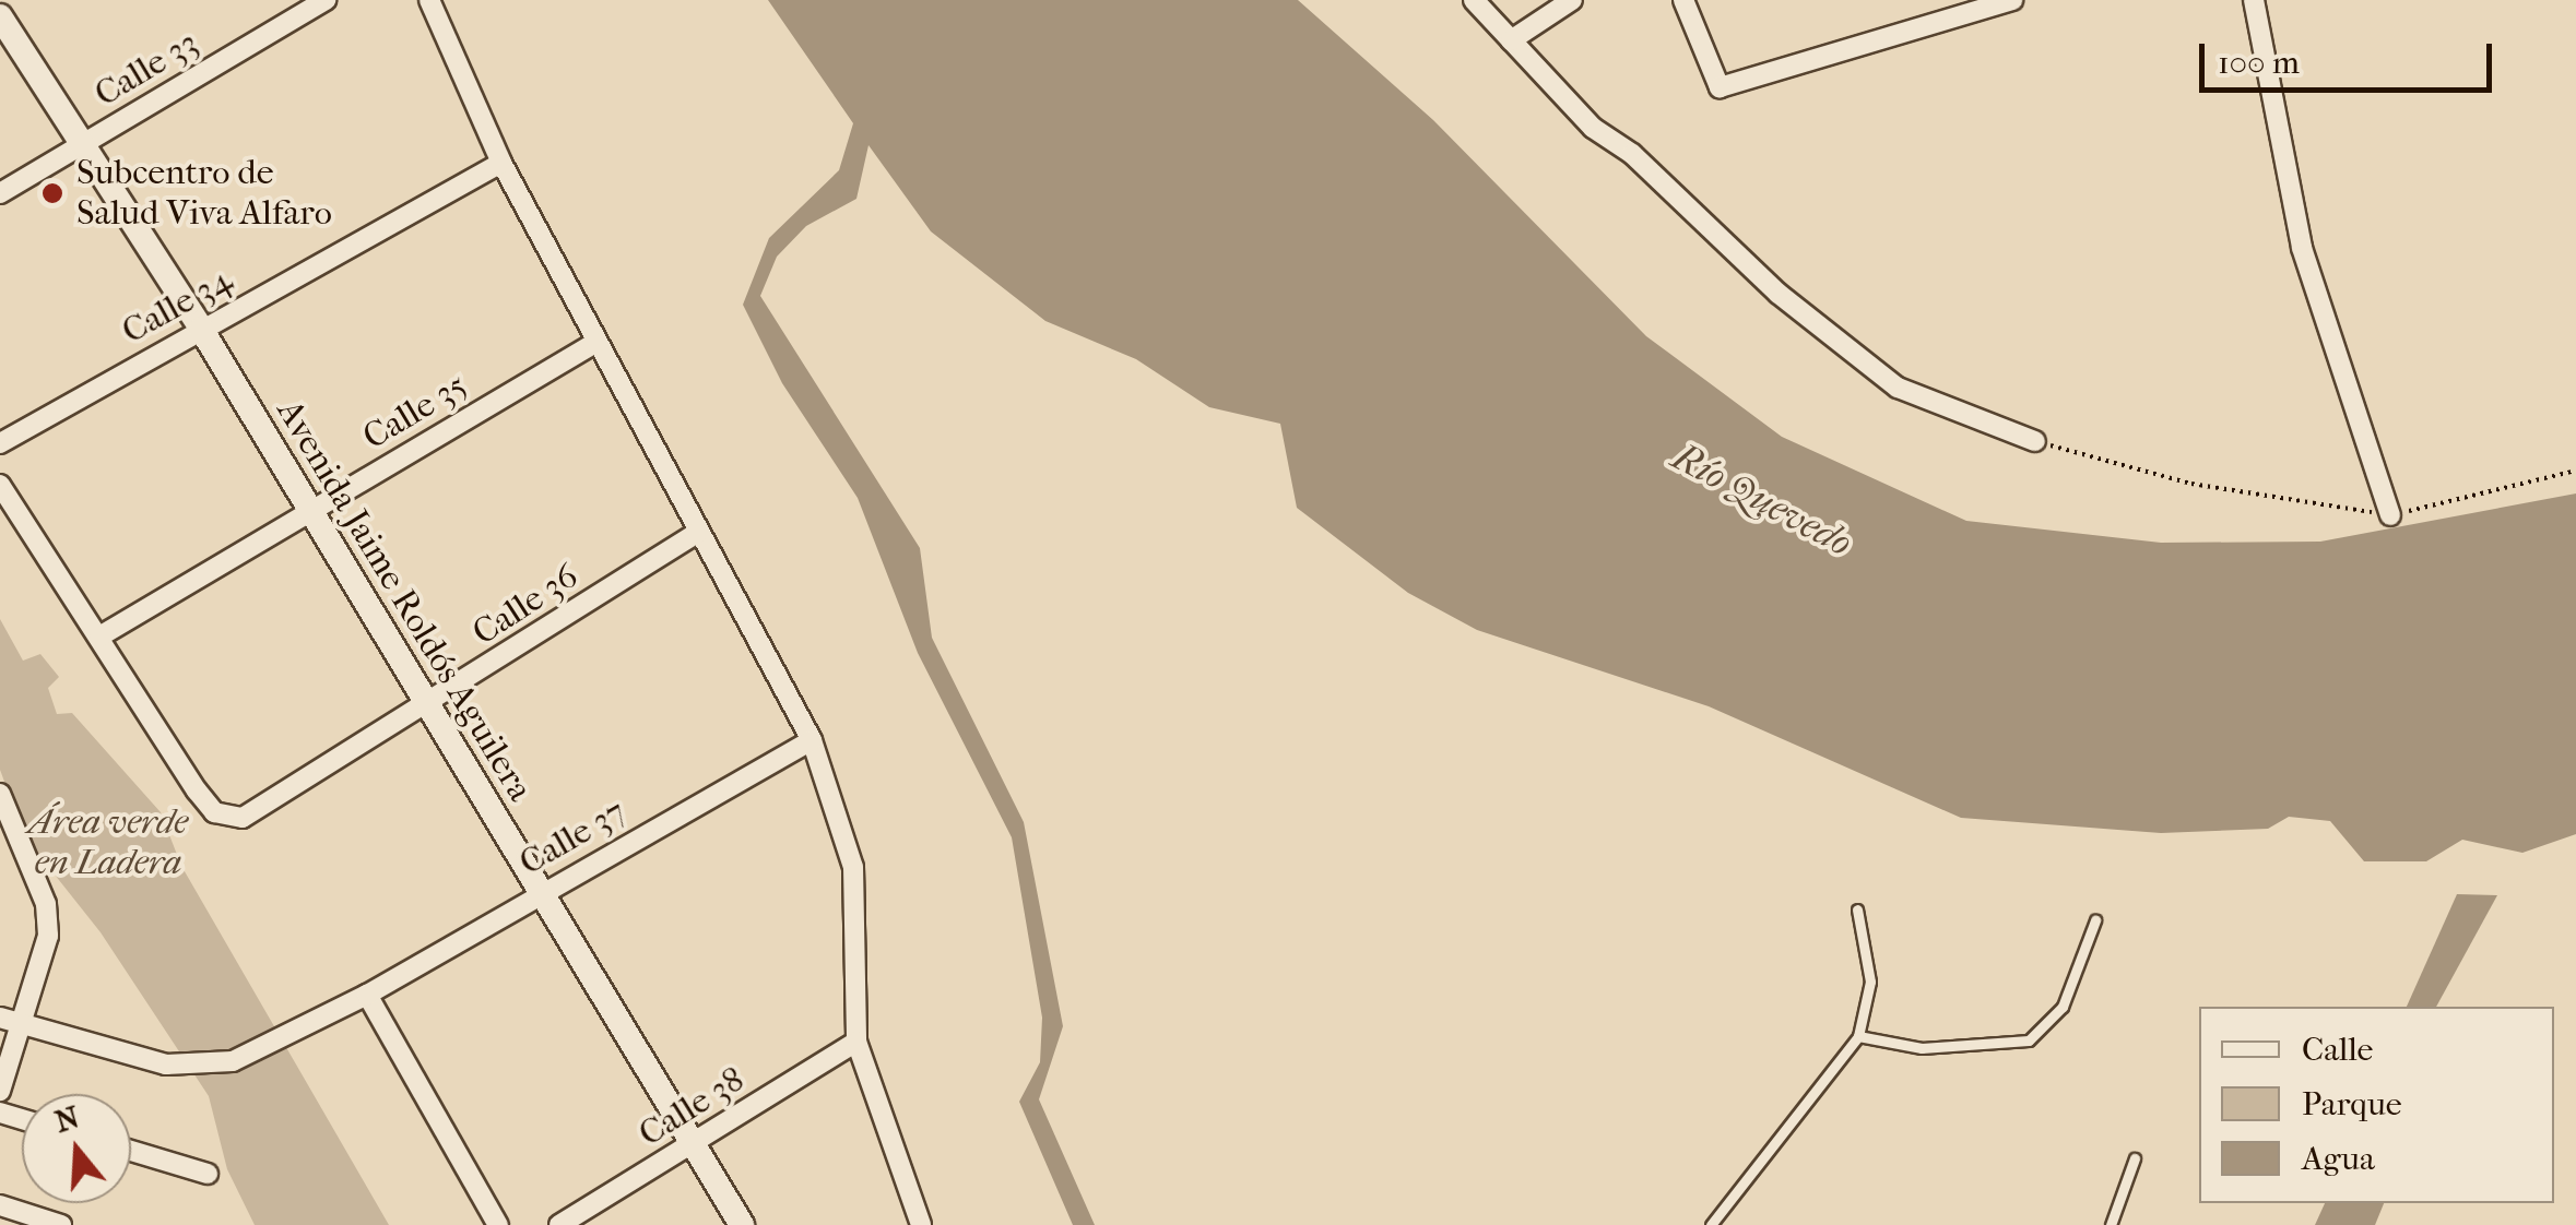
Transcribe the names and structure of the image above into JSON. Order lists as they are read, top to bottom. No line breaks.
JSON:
{"streets":{"main road":["Avenida Jaime Roldós Aguilera"],"street":["Calle 33","Calle 34","Calle 35","Calle 36","Calle 37","Calle 38"]},"crossings":[["Calle 33","Avenida Jaime Roldós Aguilera"],["Calle 34","Avenida Jaime Roldós Aguilera"],["Calle 35","Avenida Jaime Roldós Aguilera"],["Calle 35","Calle 36"],["Avenida Jaime Roldós Aguilera","Calle 36"],["Avenida Jaime Roldós Aguilera","Calle 37"],["Avenida Jaime Roldós Aguilera","Calle 38"]],"water":["Río Quevedo"],"parks":["Área verde en Ladera"],"places":["Subcentro de Salud Viva Alfaro"],"legend":["Calle","Parque","Agua"],"scale_bar":"100 m","north":"top"}
